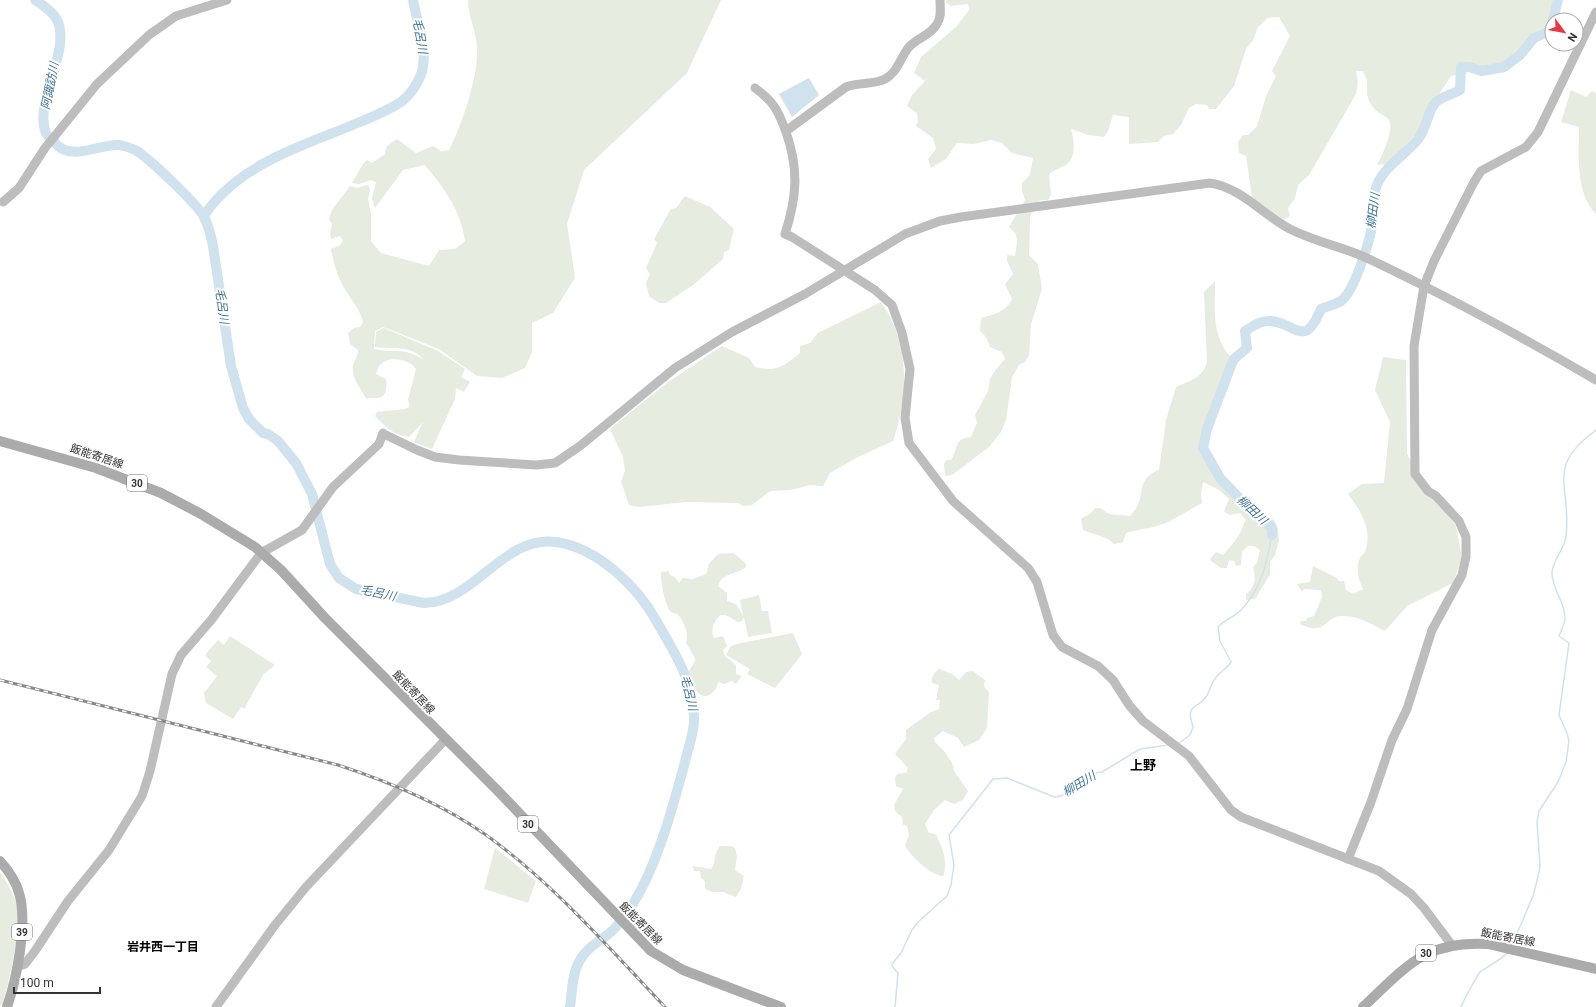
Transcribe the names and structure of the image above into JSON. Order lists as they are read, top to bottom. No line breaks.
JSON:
{"streets":{"main road":["飯能寄居線","30","39"]},"districts":["上野","岩井西一丁目"],"water":["毛呂川","阿諏訪川","柳田川"],"scale_bar":"100 m","north":"bottom right"}
